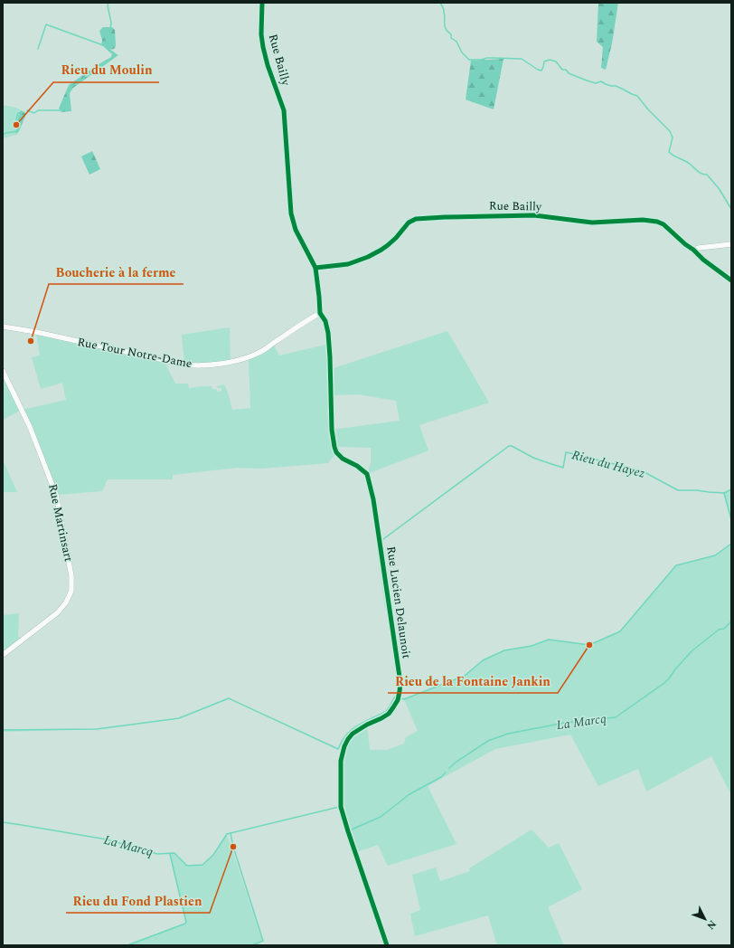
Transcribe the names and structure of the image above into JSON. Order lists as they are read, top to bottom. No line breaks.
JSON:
{"streets":{"street":["Rue Bailly","Rue Tour Notre-Dame","Rue Martinsart","Rue Lucien Delaunoit"]},"crossings":[["Rue Bailly","Rue Tour Notre-Dame"],["Rue Bailly","Rue Lucien Delaunoit"],["Rue Tour Notre-Dame","Rue Lucien Delaunoit"]],"water":["Rieu du Hayez","La Marcq"],"places":["Rieu du Moulin","Boucherie à la ferme","Rieu de la Fontaine Jankin","Rieu du Fond Plastien"],"north":"bottom right"}
